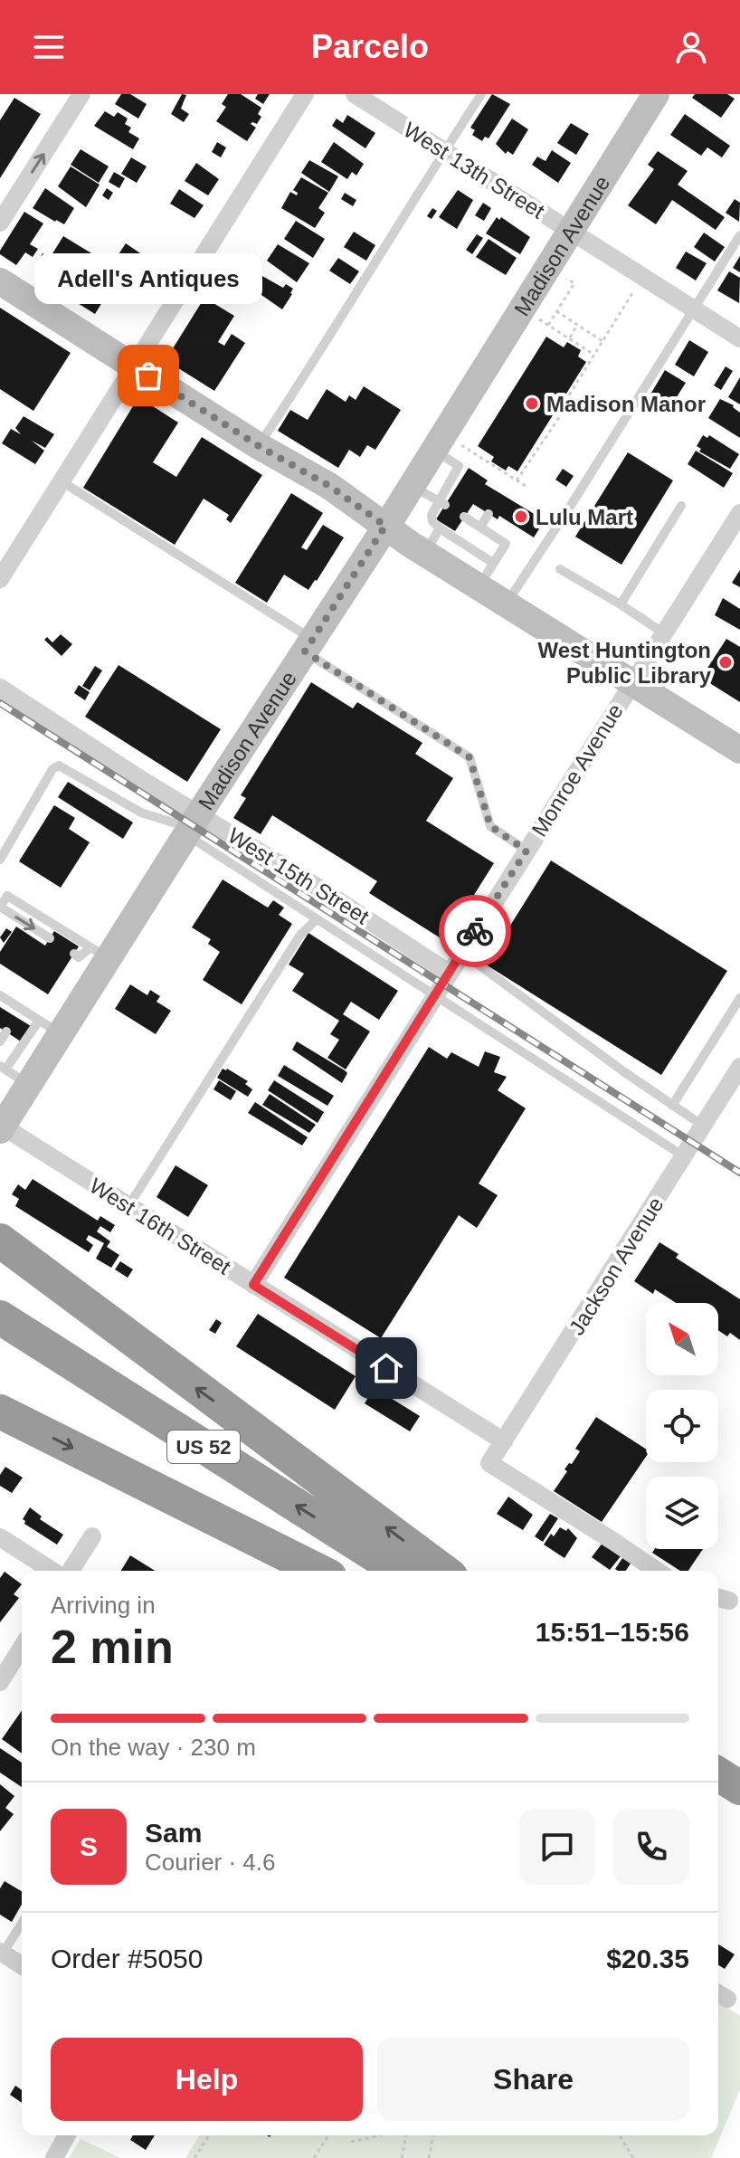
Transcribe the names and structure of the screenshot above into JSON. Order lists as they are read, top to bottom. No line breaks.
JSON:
{"streets":{"highway":["US 52"],"street":["West 13th Street","Madison Avenue","Monroe Avenue","West 15th Street","West 16th Street","Jackson Avenue"]},"crossings":[["West 13th Street","Madison Avenue"],["Madison Avenue","West 15th Street"],["Madison Avenue","West 16th Street"],["Monroe Avenue","West 15th Street"],["Monroe Avenue","West 16th Street"],["West 16th Street","Jackson Avenue"]],"places":["Adell's Antiques","Madison Manor","Lulu Mart","West Huntington Public Library"],"north":"top left","page":{"header":"Parcelo","bubble":"Adell's Antiques","heading":["2 min","Arriving in","15:51–15:56"],"panel":["Sam","Courier · 4.6","Order #5050","$20.35"],"bar":"On the way · 230 m","round":"S","buttons":["Help","Share"]}}
